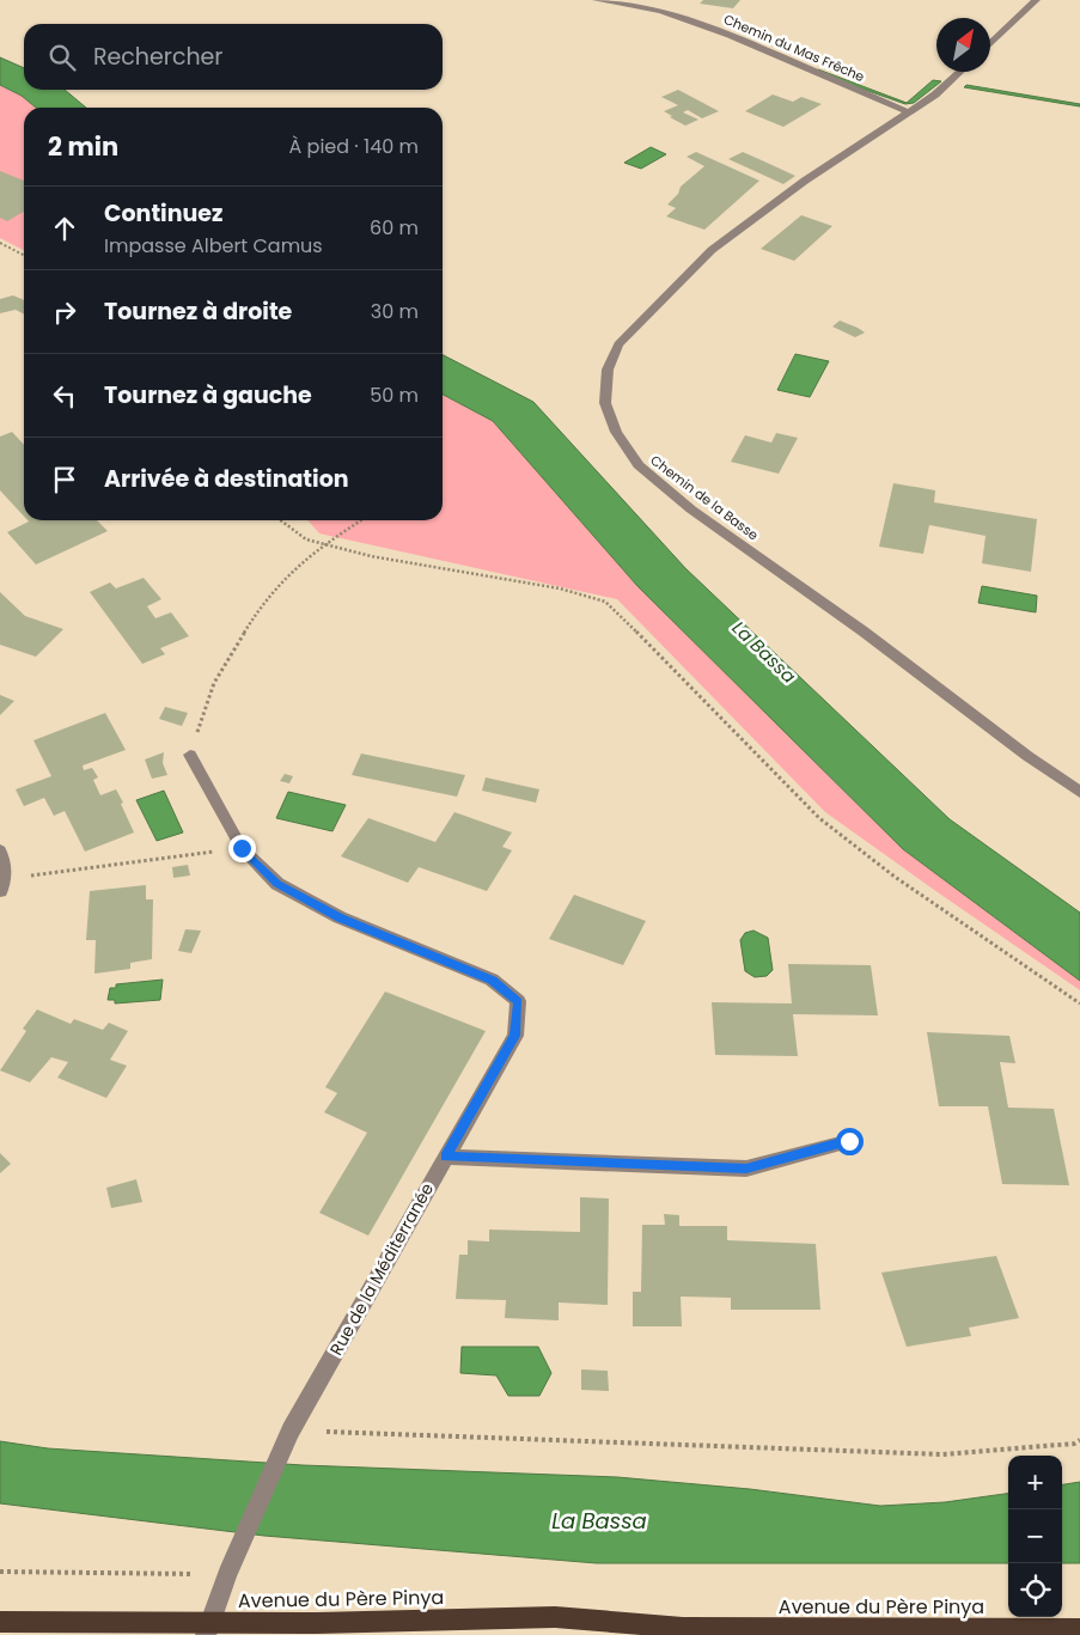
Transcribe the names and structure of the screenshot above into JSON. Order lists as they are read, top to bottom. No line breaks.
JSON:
{"streets":{"main road":["Avenue du Père Pinya"],"street":["Chemin du Mas Frêche","Chemin de la Basse","Rue de la Méditerranée"]},"crossings":[["Chemin du Mas Frêche","Chemin de la Basse"],["Rue de la Méditerranée","Avenue du Père Pinya"]],"water":["La Bassa"],"north":"top right","page":{"search":"Rechercher","heading":["2 min","À pied · 140 m"],"list":[["Continuez","Impasse Albert Camus","60 m"],["Tournez à droite","30 m"],["Tournez à gauche","50 m"],"Arrivée à destination"],"map_buttons":["+","−"]}}
